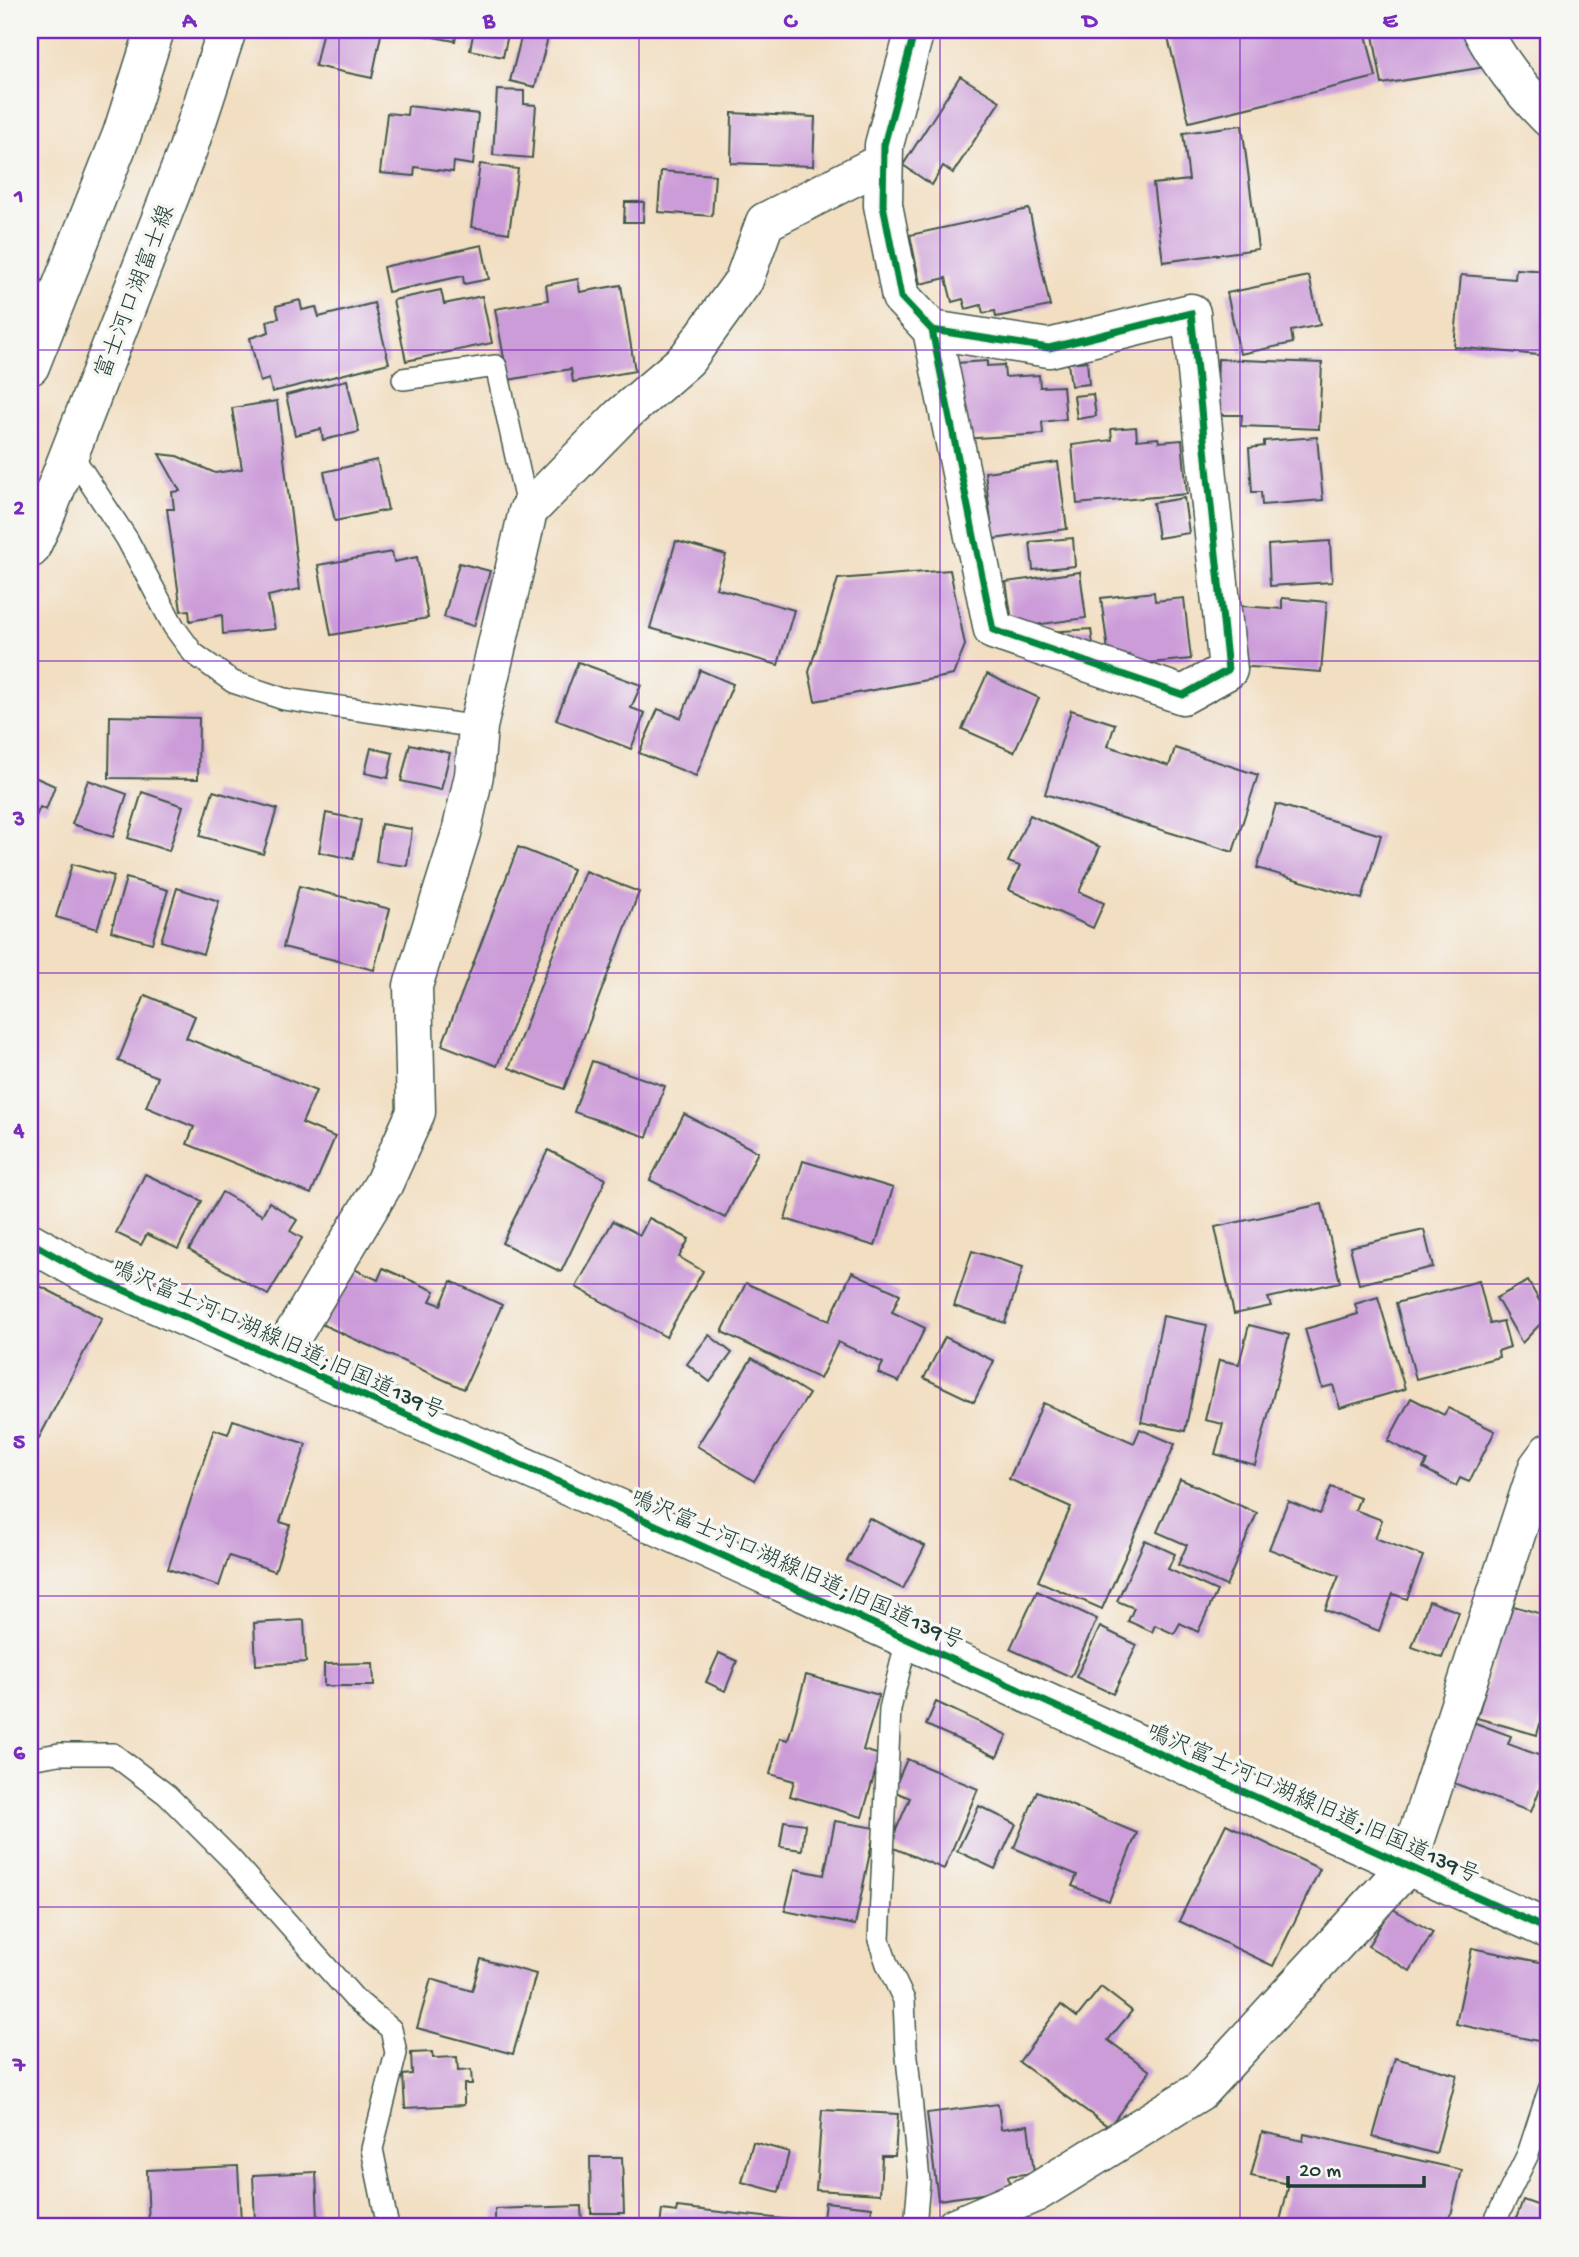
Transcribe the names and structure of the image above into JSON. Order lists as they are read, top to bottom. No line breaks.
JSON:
{"streets":{"street":["富士河口湖富士線","鳴沢富士河口湖線旧道;旧国道139号"]},"scale_bar":"20 m","grid":{"columns":["A","B","C","D","E"],"rows":["1","2","3","4","5","6","7"]}}
